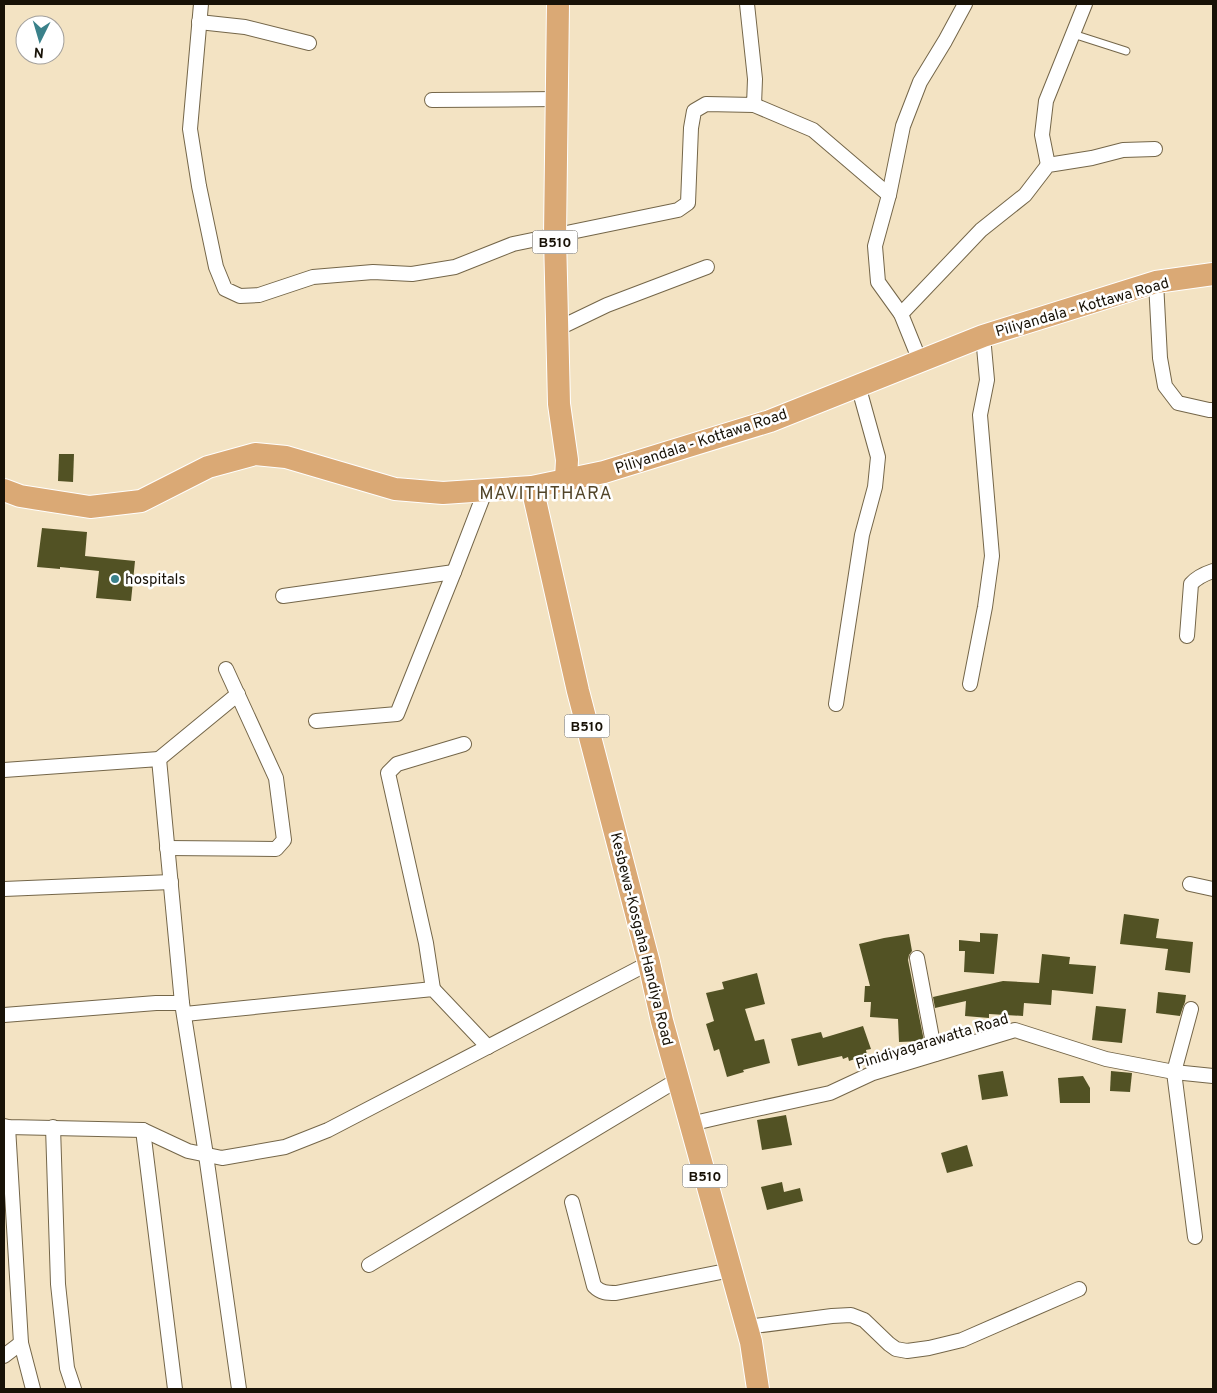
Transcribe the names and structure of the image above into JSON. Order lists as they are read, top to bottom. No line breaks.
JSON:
{"streets":{"main road":["B510","Piliyandala - Kottawa Road","Kesbewa-Kosgaha Handiya Road"],"street":["Pinidiyagarawatta Road"]},"crossings":[["B510","Piliyandala - Kottawa Road"],["Piliyandala - Kottawa Road","Kesbewa-Kosgaha Handiya Road"],["Kesbewa-Kosgaha Handiya Road","Pinidiyagarawatta Road"]],"districts":["MAVITHTHARA"],"places":["hospitals"],"north":"bottom"}
